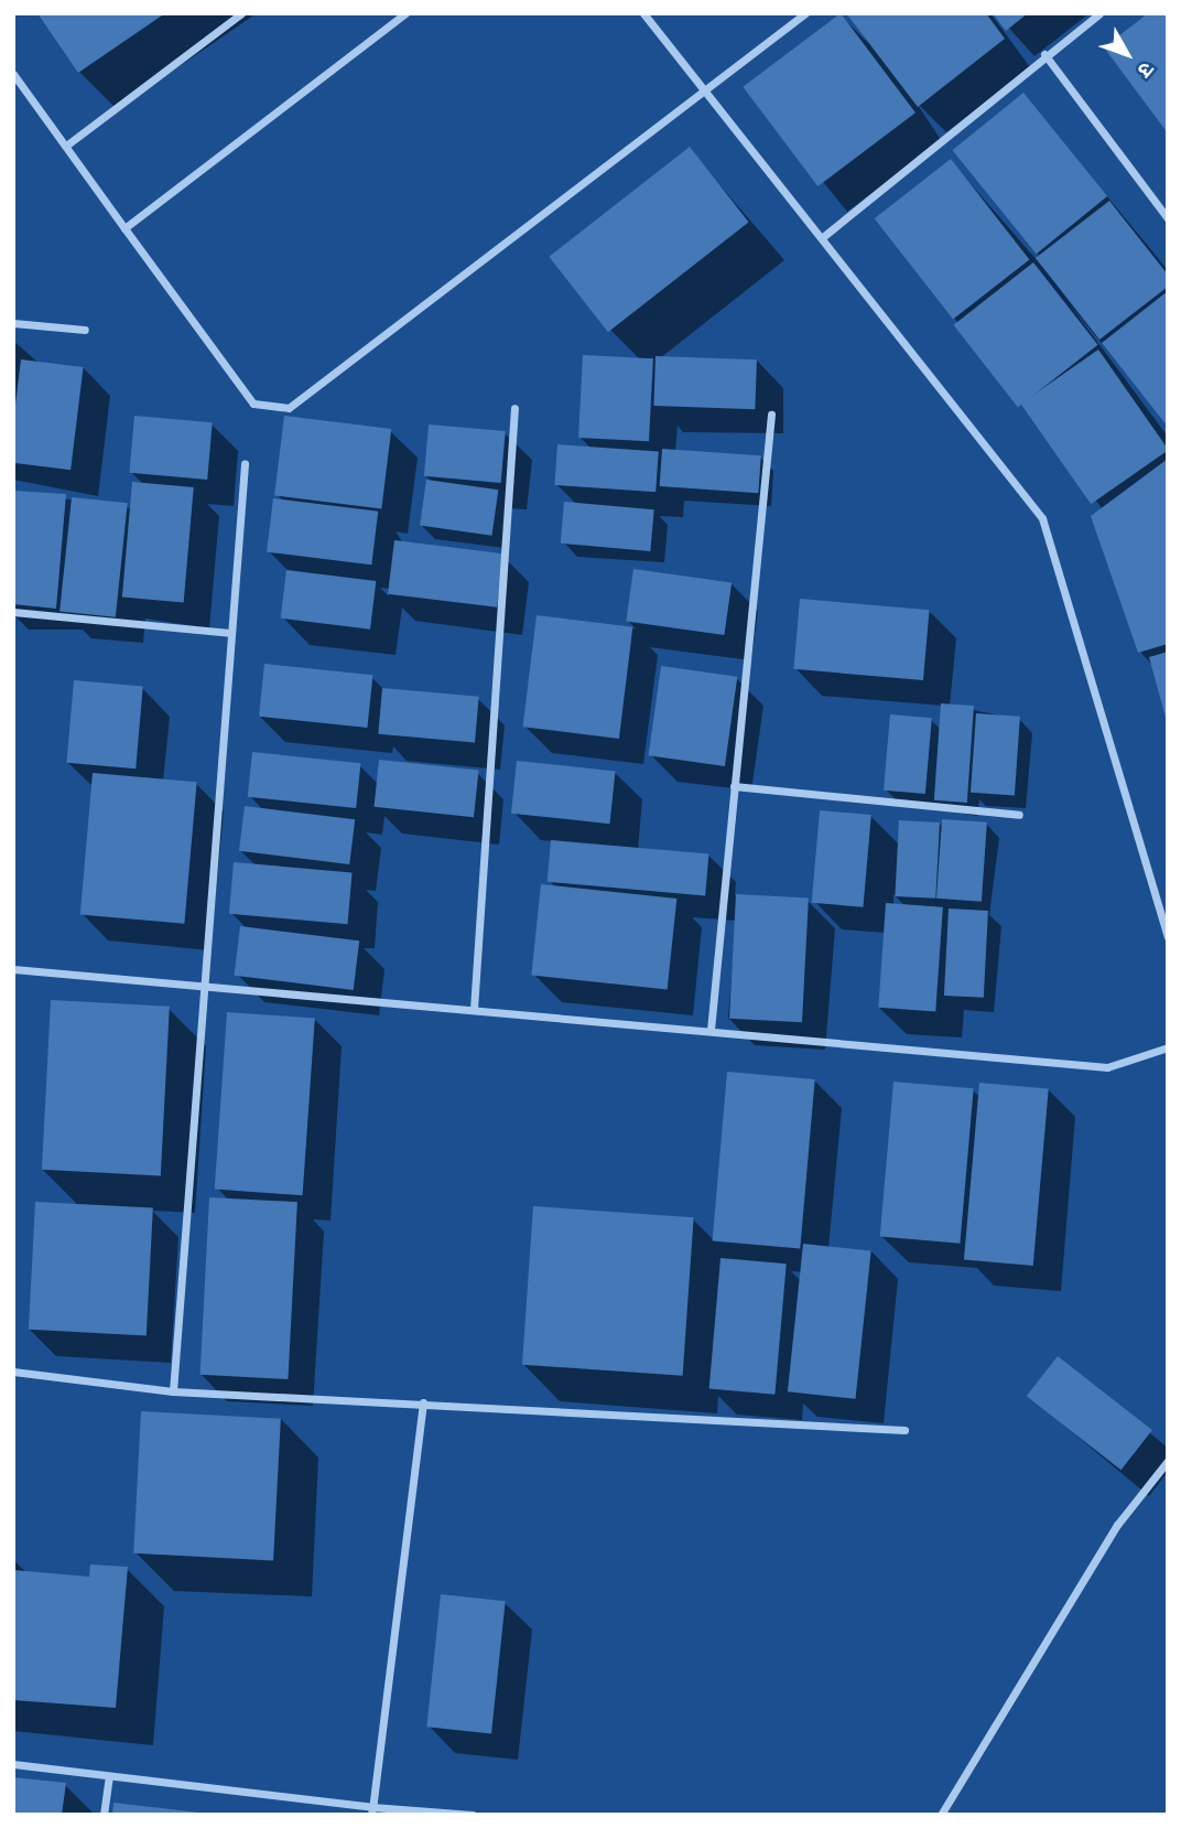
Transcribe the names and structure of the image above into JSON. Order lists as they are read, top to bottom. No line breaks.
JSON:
{"north":"bottom right"}
